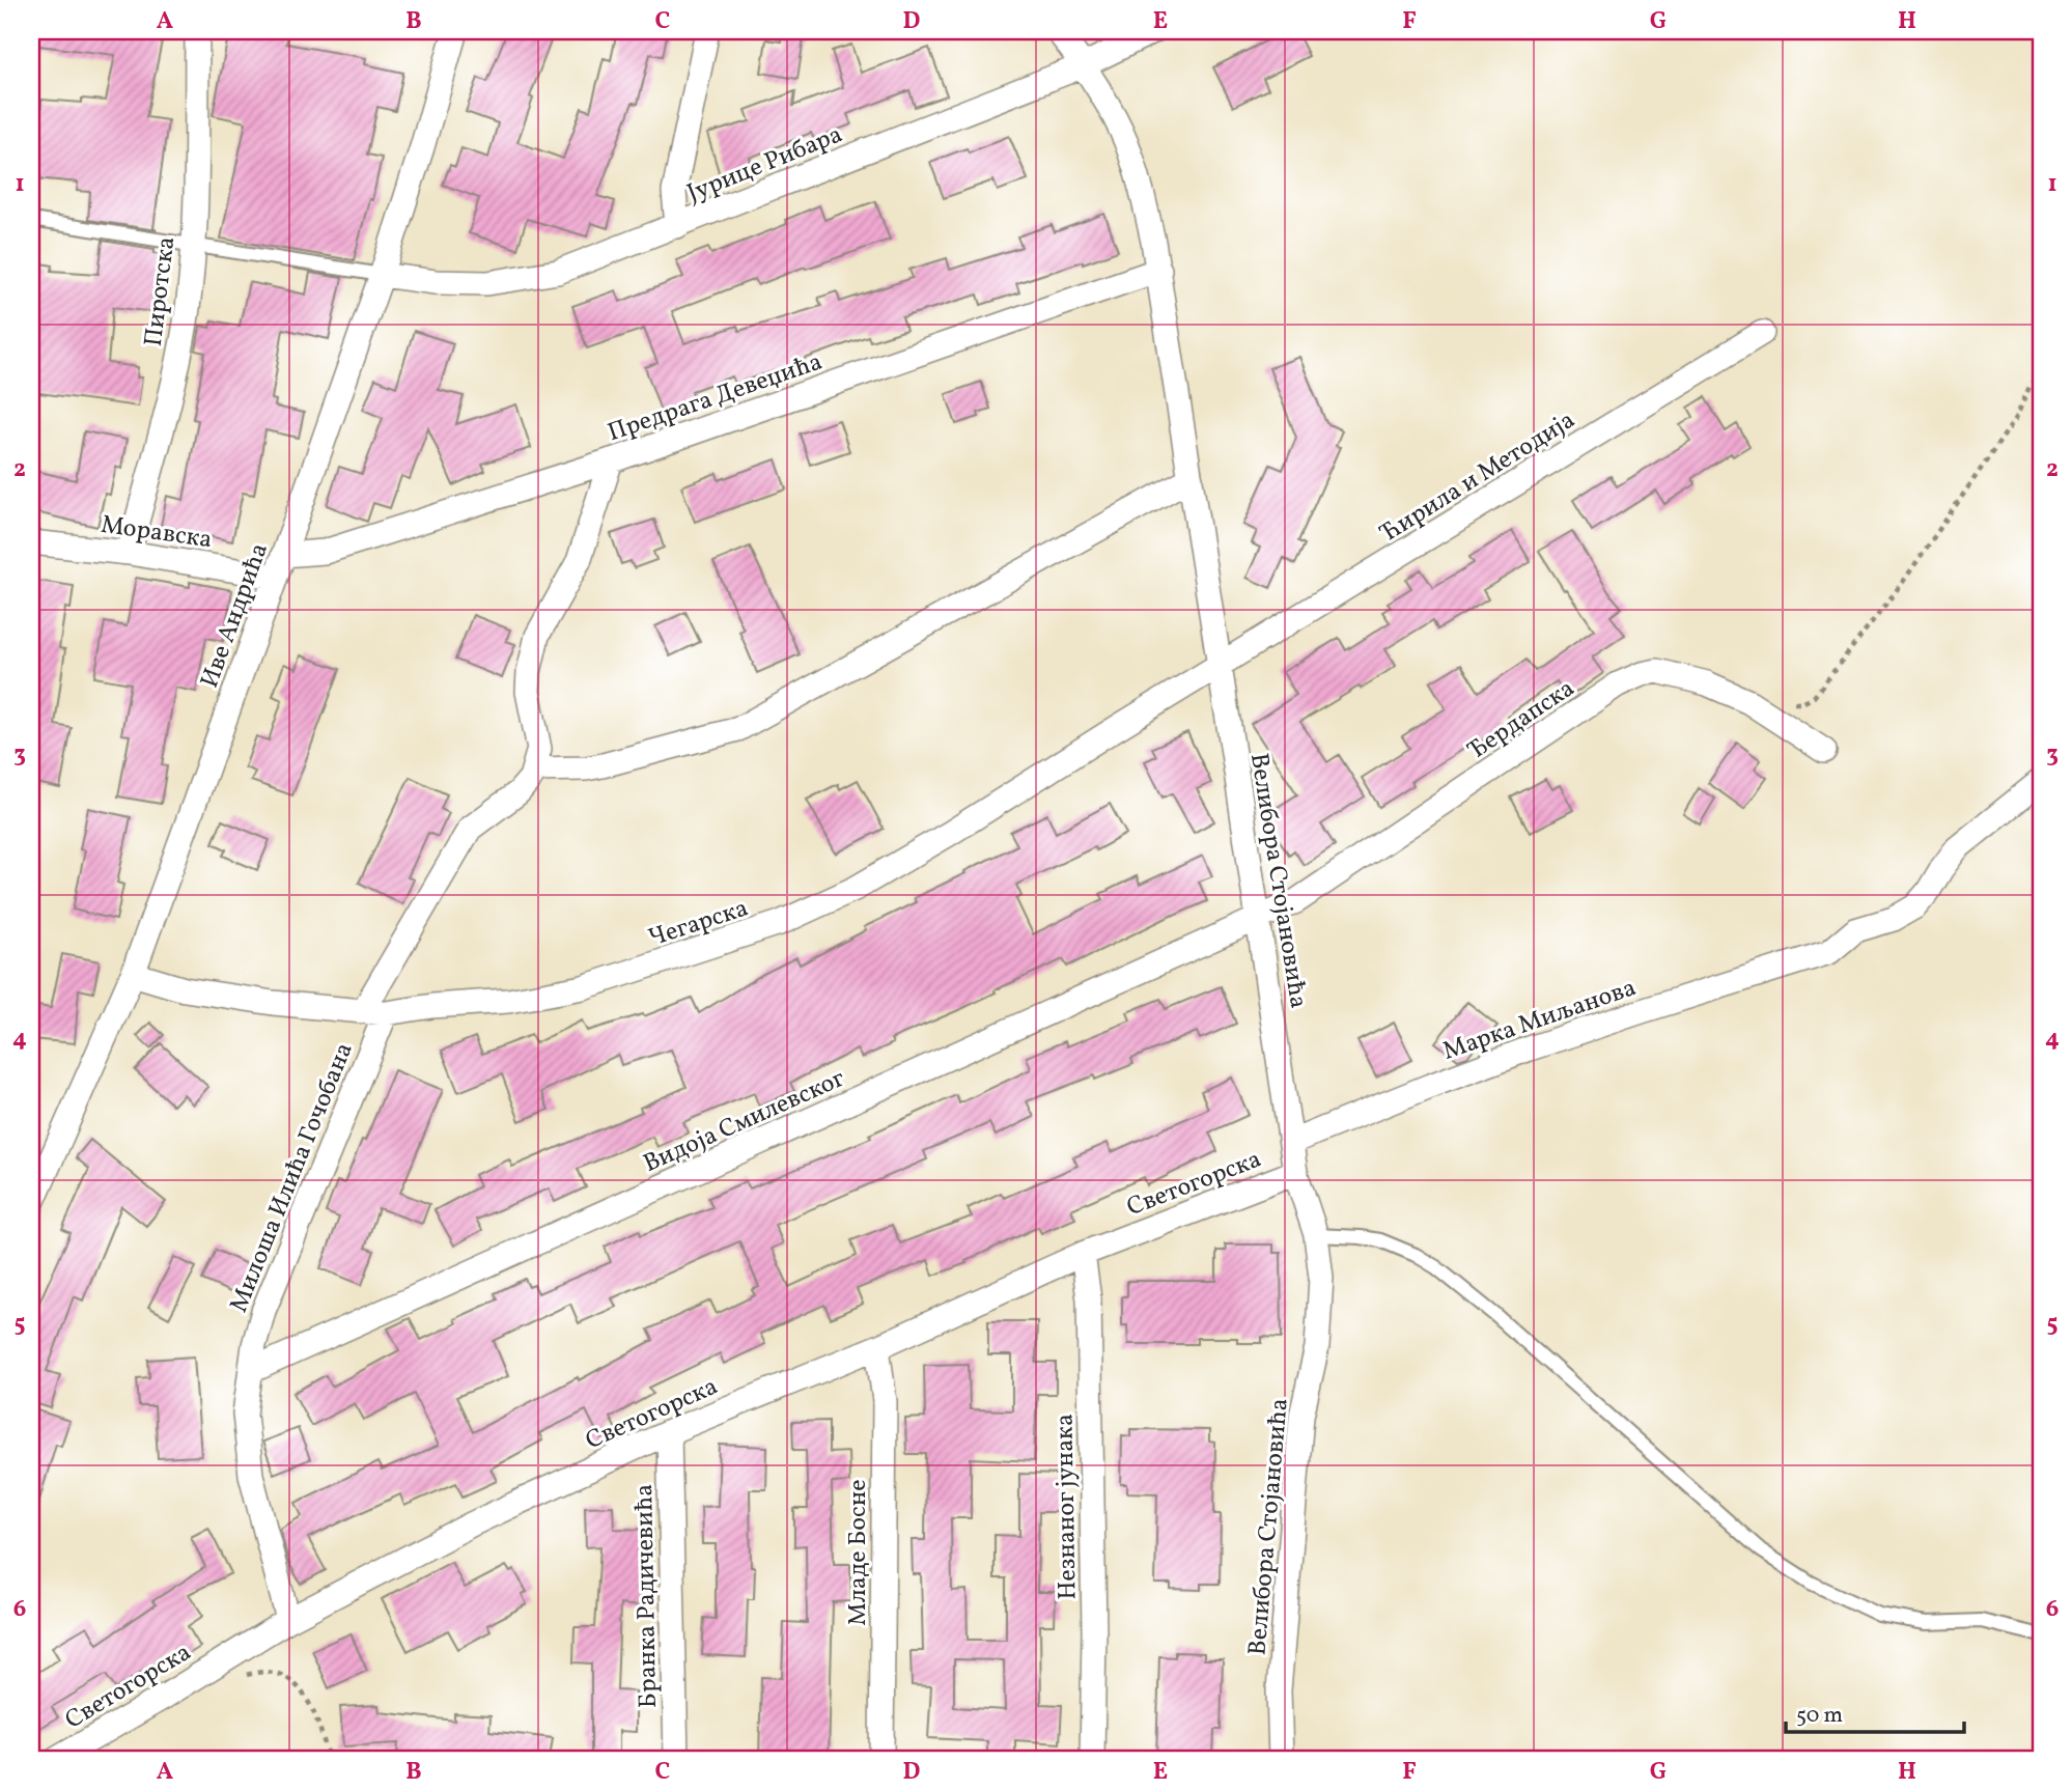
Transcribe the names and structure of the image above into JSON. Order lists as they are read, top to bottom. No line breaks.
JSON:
{"streets":{"street":["Јурице Рибара","Пиротска","Предрага Девеџића","Ћирила и Методија","Моравска","Иве Андрића","Ђердапска","Велибора Стојановића","Чегарска","Марка Миљанова","Видоја Смилевског","Милоша Илића Гочобана","Светогорска","Незнаног јунака","Младе Босне","Бранка Радичевића"]},"crossings":[["Јурице Рибара","Иве Андрића"],["Јурице Рибара","Велибора Стојановића"],["Пиротска","Моравска"],["Предрага Девеџића","Моравска"],["Предрага Девеџића","Иве Андрића"],["Предрага Девеџића","Велибора Стојановића"],["Ћирила и Методија","Велибора Стојановића"],["Ћирила и Методија","Чегарска"],["Моравска","Иве Андрића"],["Иве Андрића","Чегарска"],["Ђердапска","Велибора Стојановића"],["Ђердапска","Видоја Смилевског"],["Велибора Стојановића","Чегарска"],["Велибора Стојановића","Марка Миљанова"],["Велибора Стојановића","Видоја Смилевског"],["Велибора Стојановића","Светогорска"],["Чегарска","Милоша Илића Гочобана"],["Видоја Смилевског","Милоша Илића Гочобана"],["Милоша Илића Гочобана","Светогорска"],["Светогорска","Незнаног јунака"],["Светогорска","Младе Босне"],["Светогорска","Бранка Радичевића"]],"scale_bar":"50 m","grid":{"columns":["A","B","C","D","E","F","G","H"],"rows":["1","2","3","4","5","6"]}}
